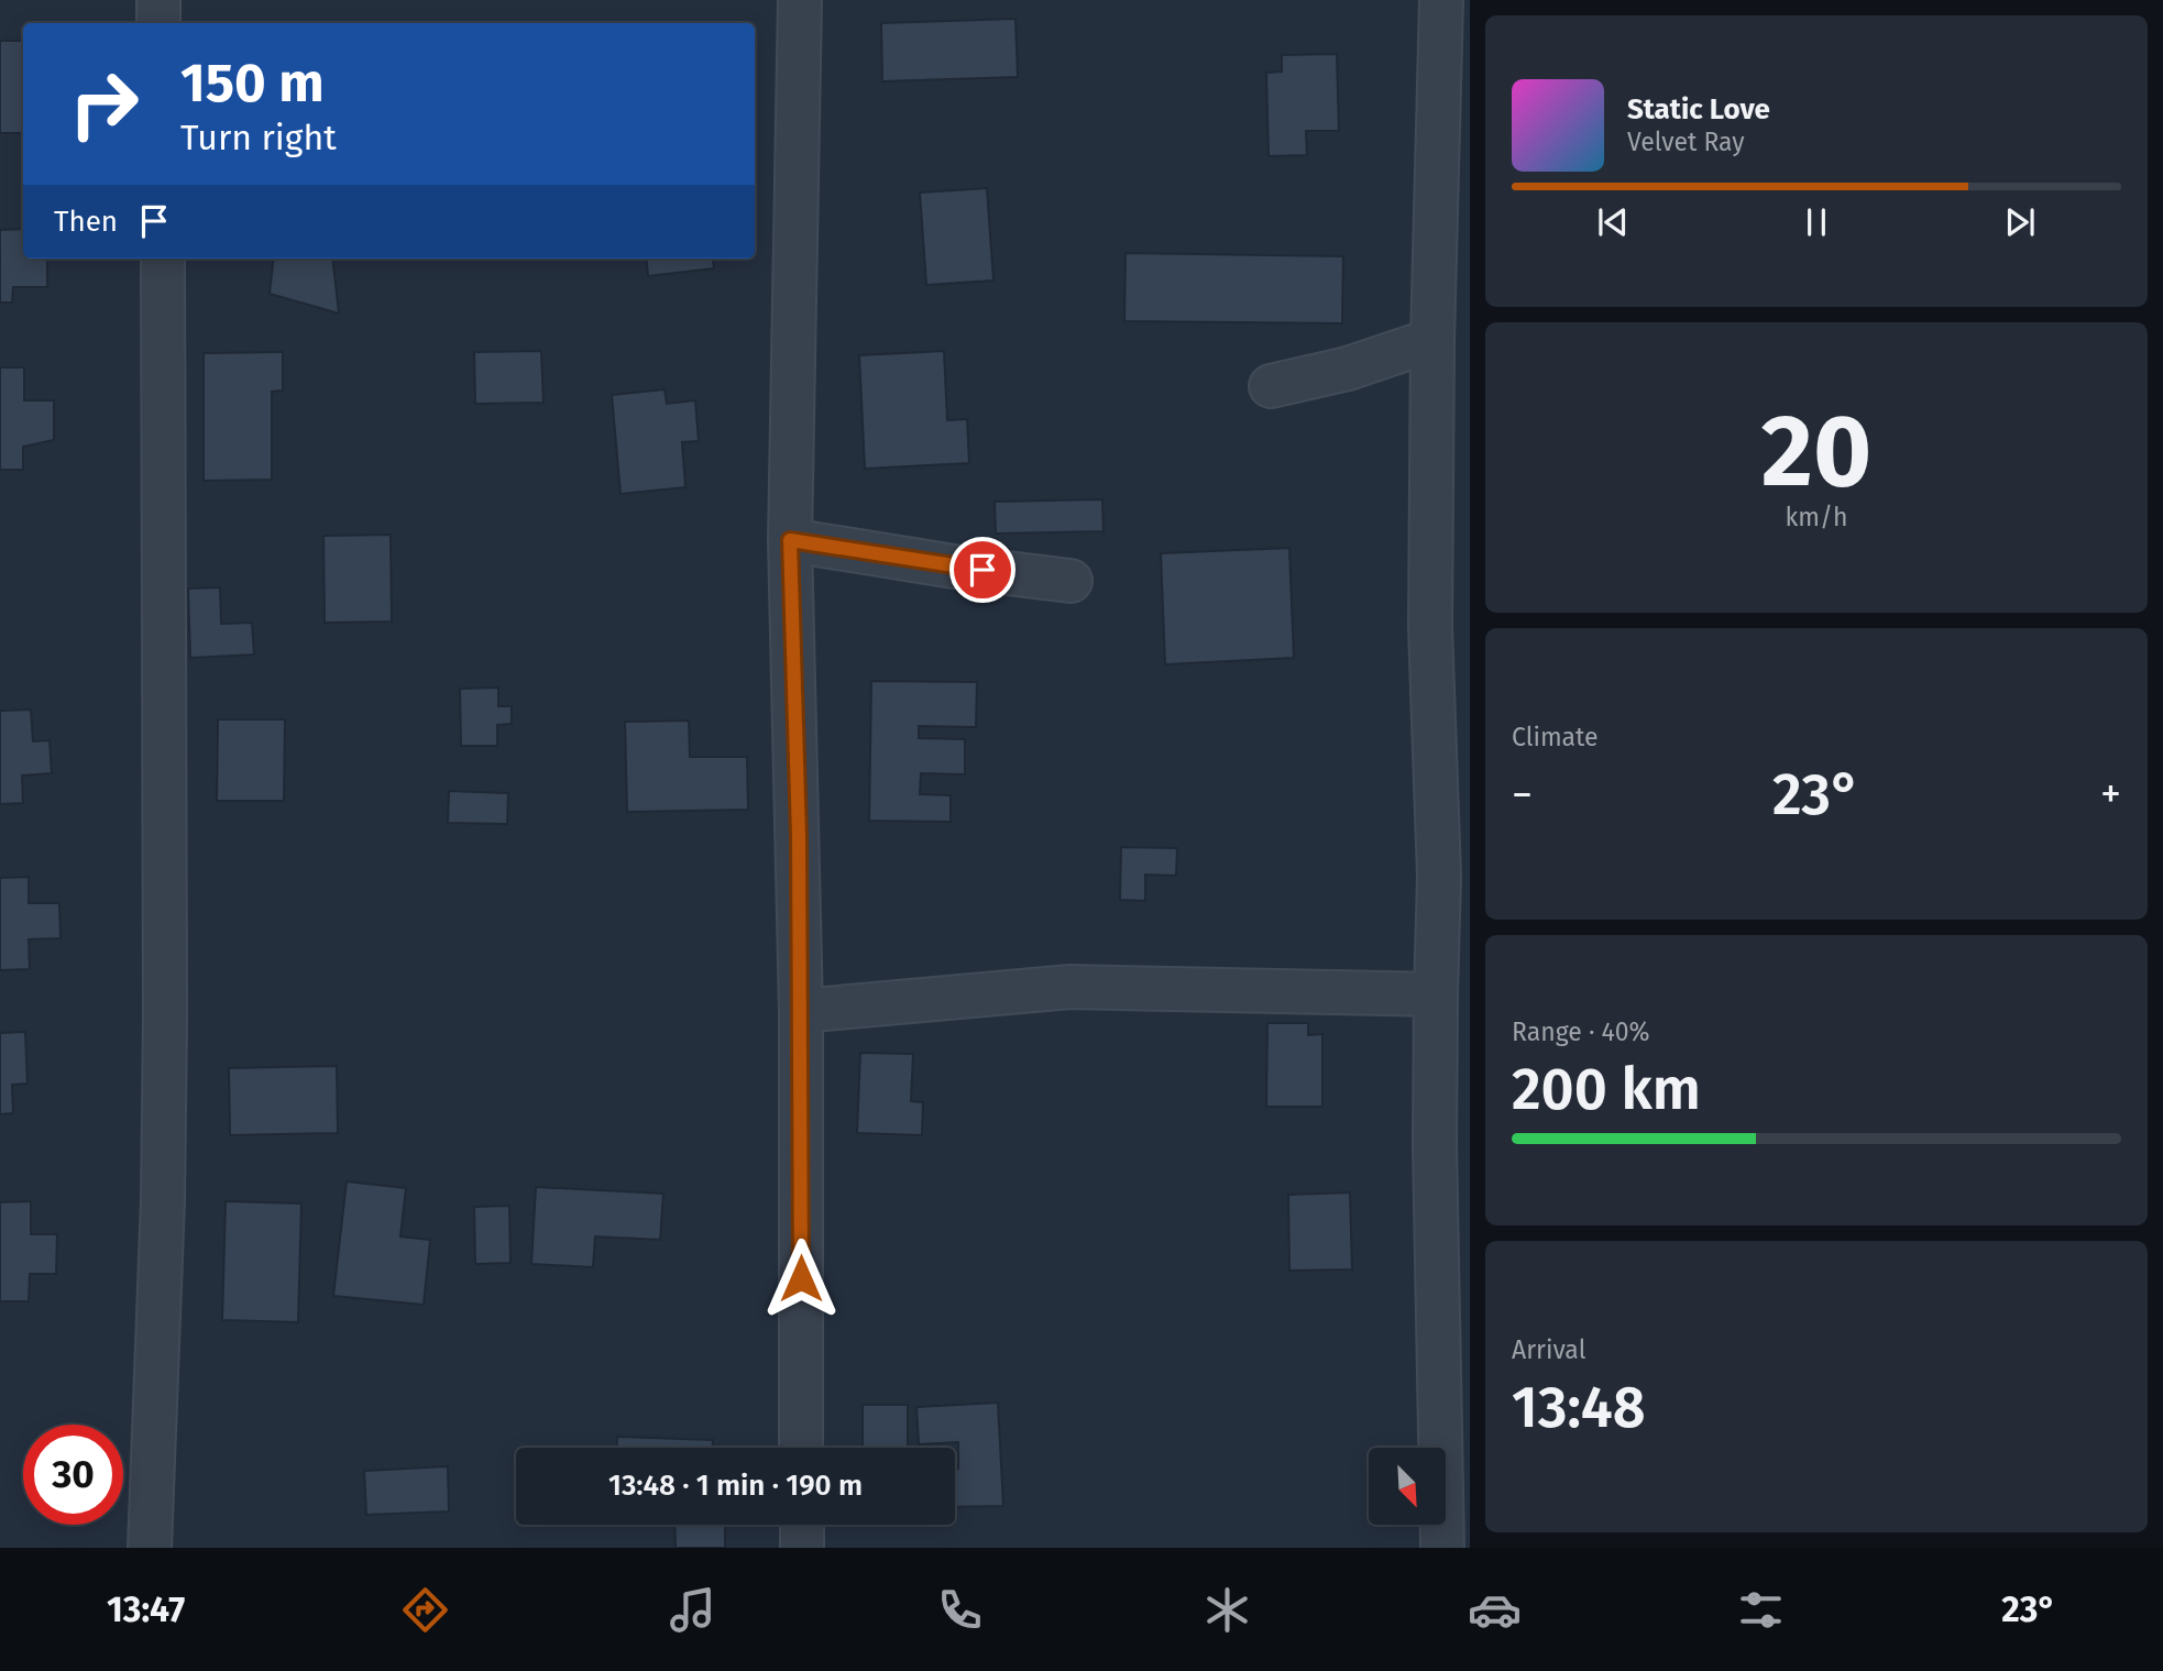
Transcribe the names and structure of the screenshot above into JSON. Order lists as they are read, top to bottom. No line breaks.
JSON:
{"north":"bottom right","page":{"turn":["150 m","Turn right"],"song":["Static Love","Velvet Ray"],"then":"Then","tile":[["20","km/h"],"Climate",["Range · 40%","200 km"],["Arrival","13:48"]],"heat":["−","23°","+"],"limit":"30","trip":"13:48 · 1 min · 190 m","tabs":["13:47","23°"]}}
